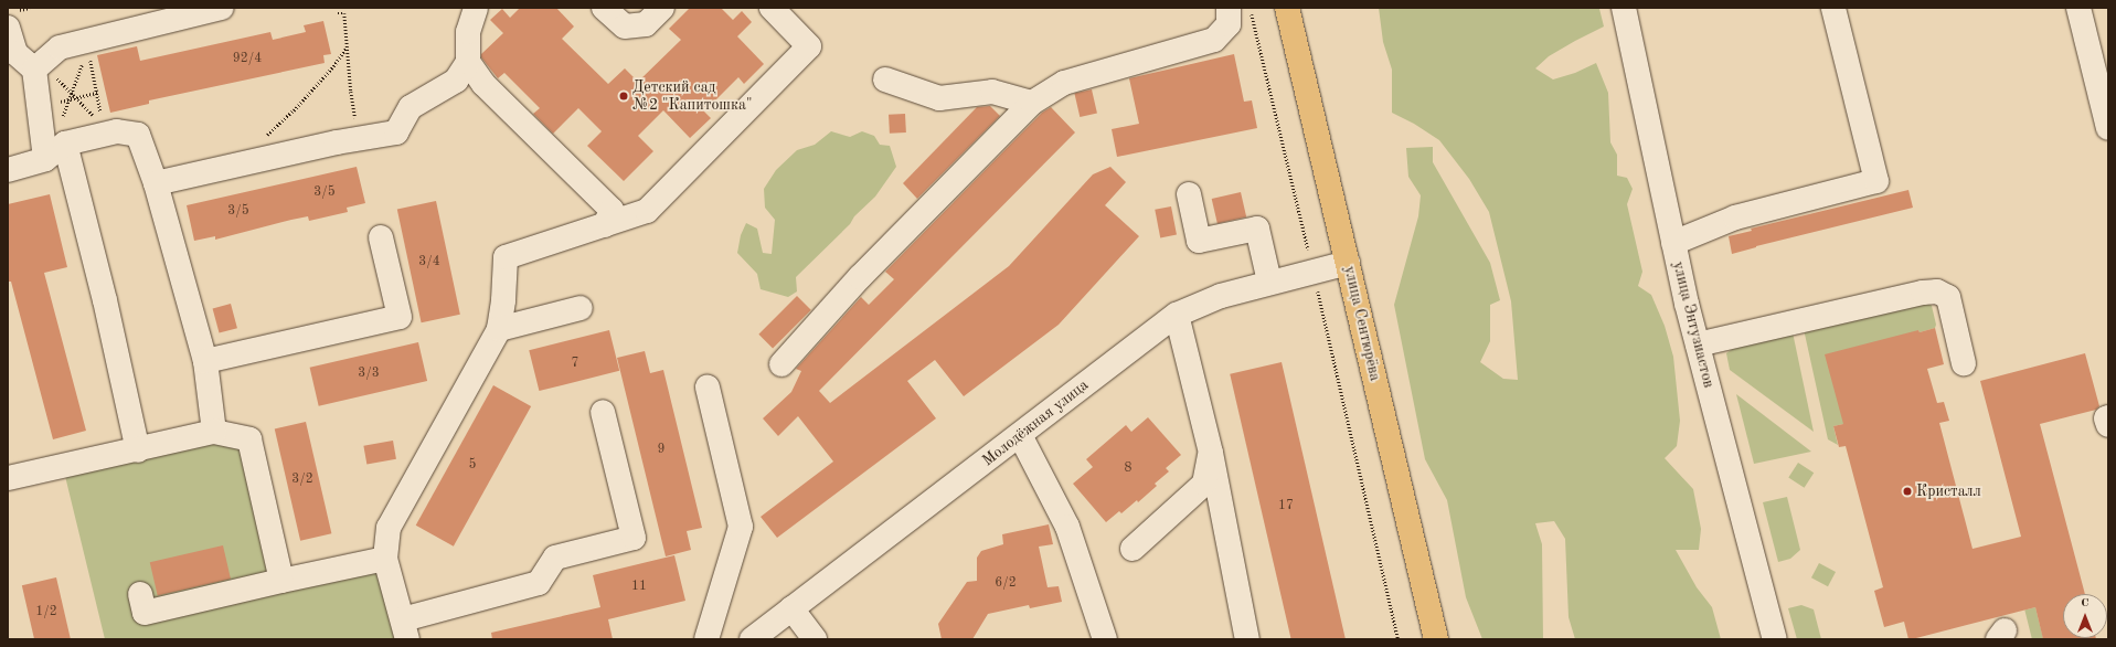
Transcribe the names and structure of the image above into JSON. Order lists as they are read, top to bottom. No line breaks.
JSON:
{"streets":{"main road":["улица Сентюрёва"],"street":["улица Энтузиастов","Молодёжная улица"]},"crossings":[["улица Сентюрёва","Молодёжная улица"]],"places":["Детский сад №2 \"Капитошка\"","Кристалл"],"house_numbers":["92/4","3/5","3/5","3/4","7","3/3","9","5","8","3/2","17","6/2","11","1/2"],"north":"top"}
